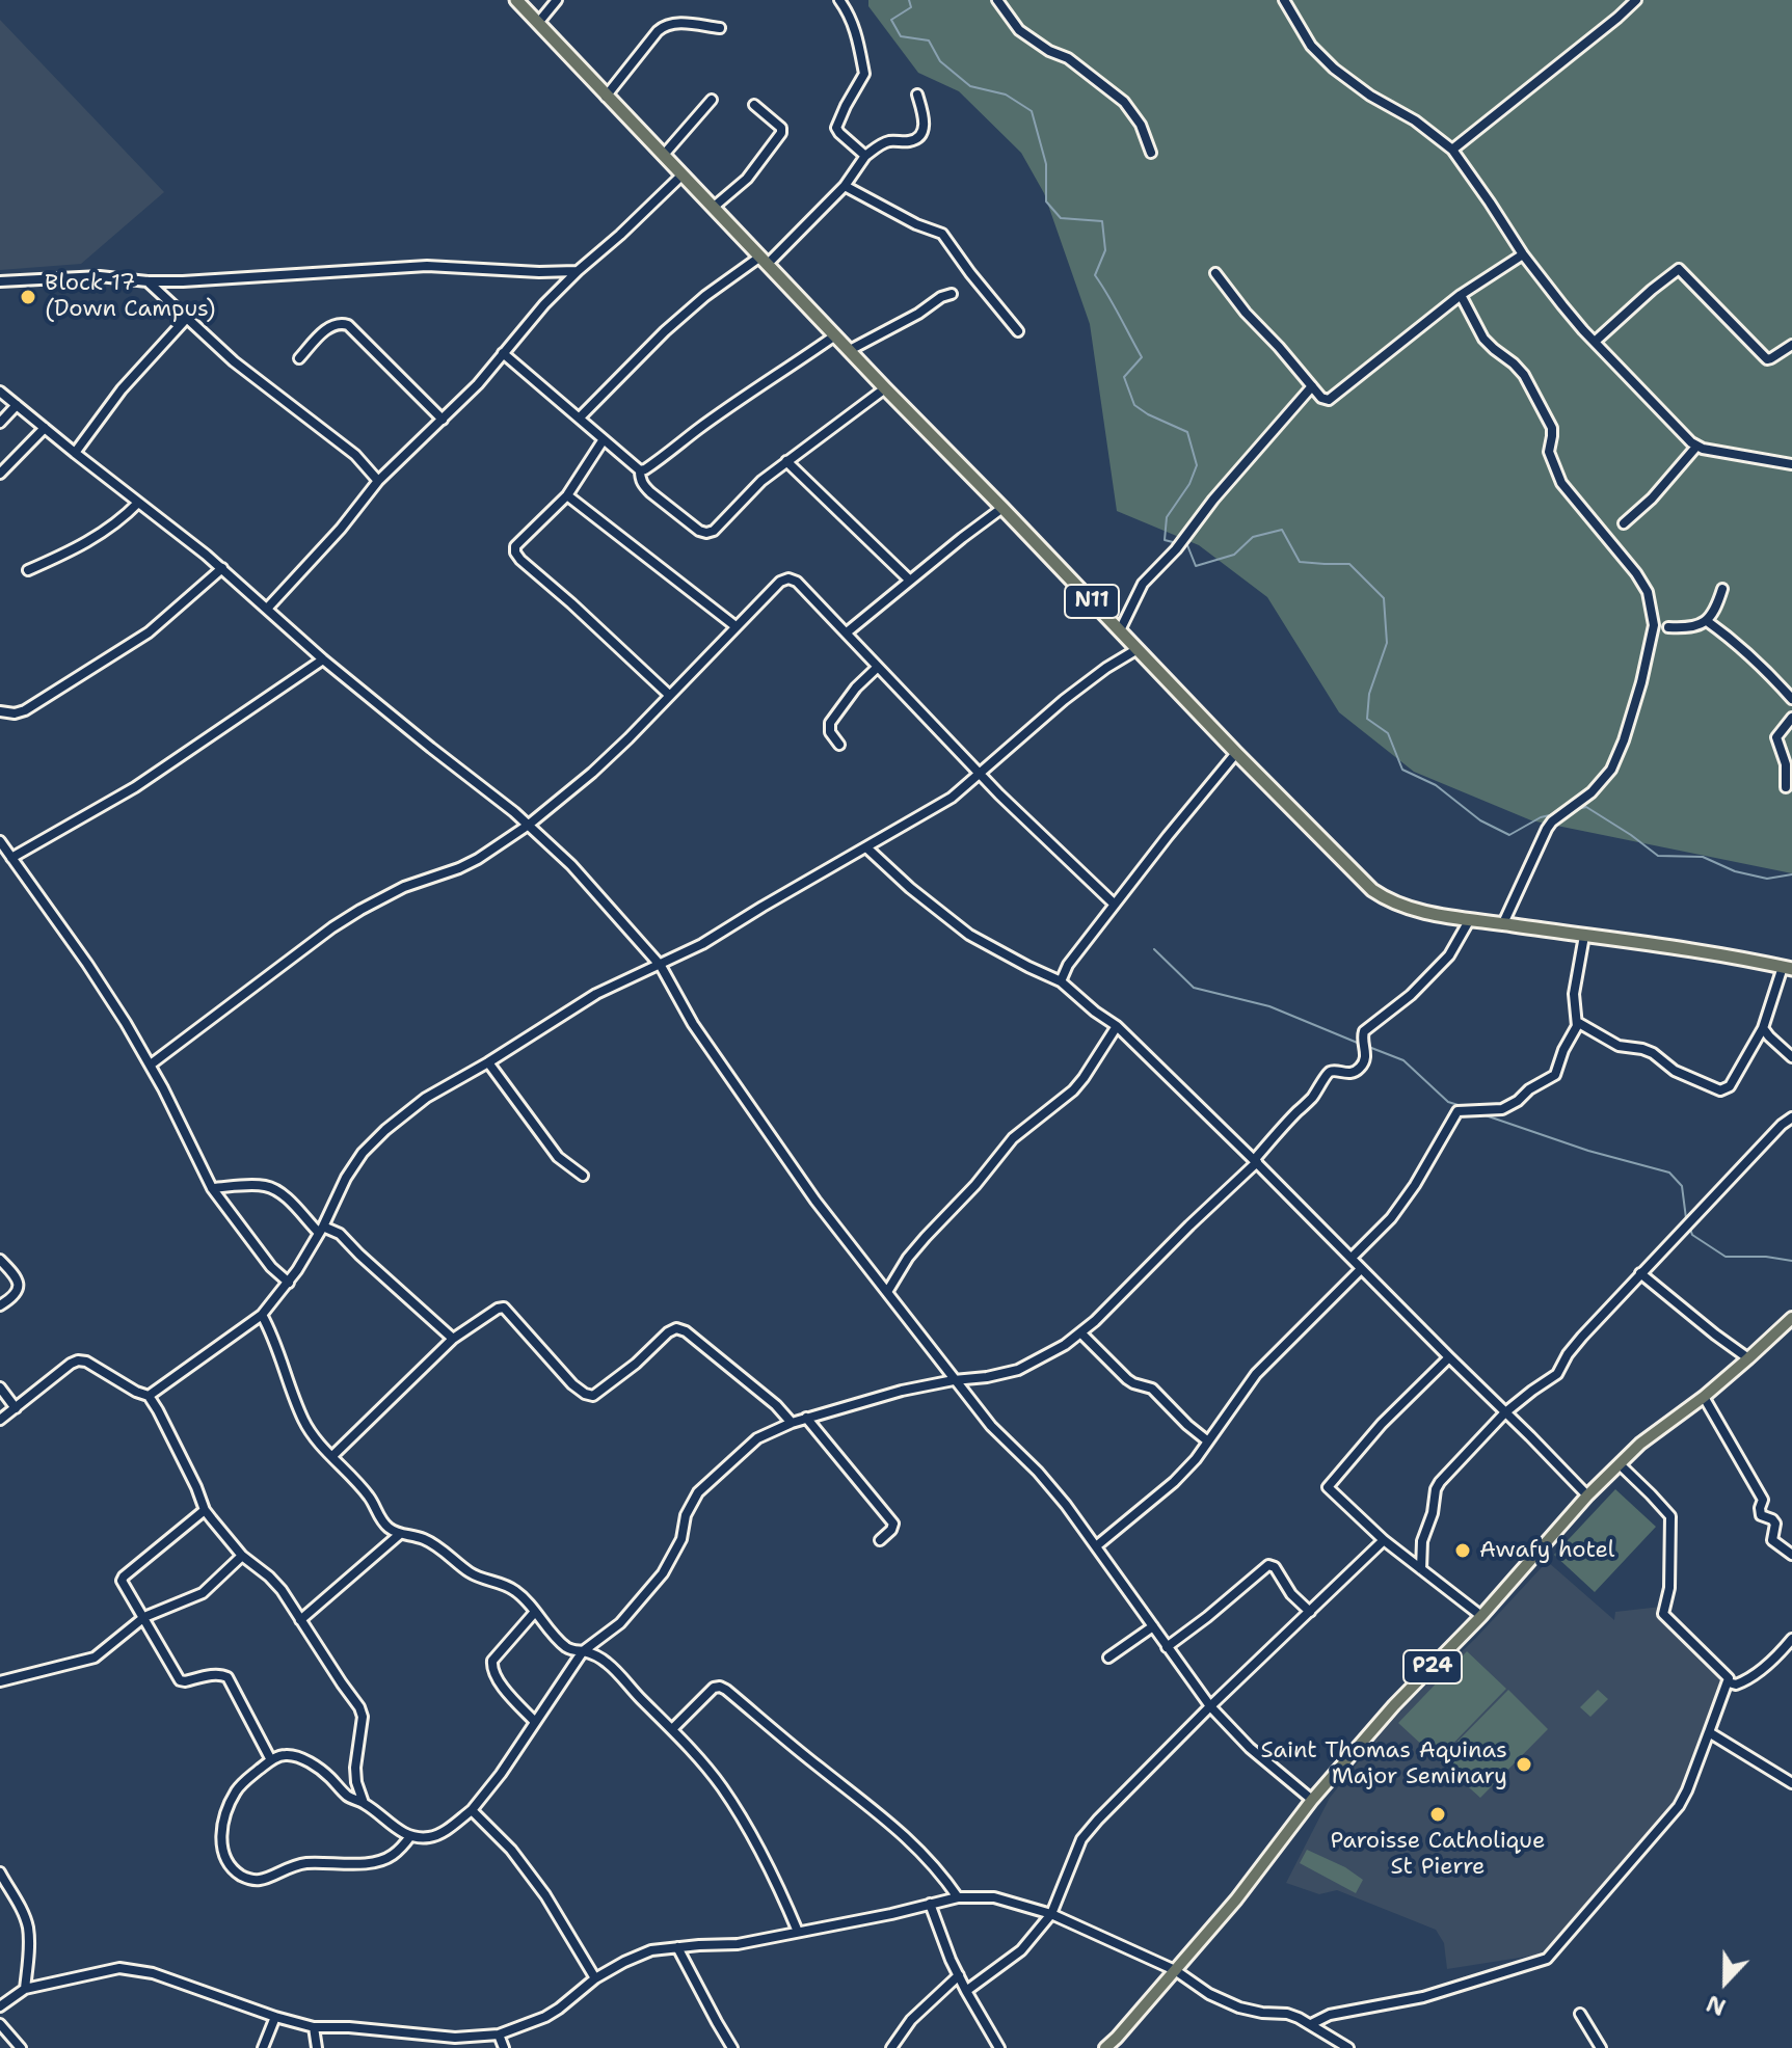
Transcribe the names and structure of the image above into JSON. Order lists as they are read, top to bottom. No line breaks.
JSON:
{"streets":{"highway":["N11"],"main road":["P24"]},"places":["Block 17 (Down Campus)","Awafy hotel","Saint Thomas Aquinas Major Seminary","Paroisse Catholique St Pierre"],"north":"bottom"}
